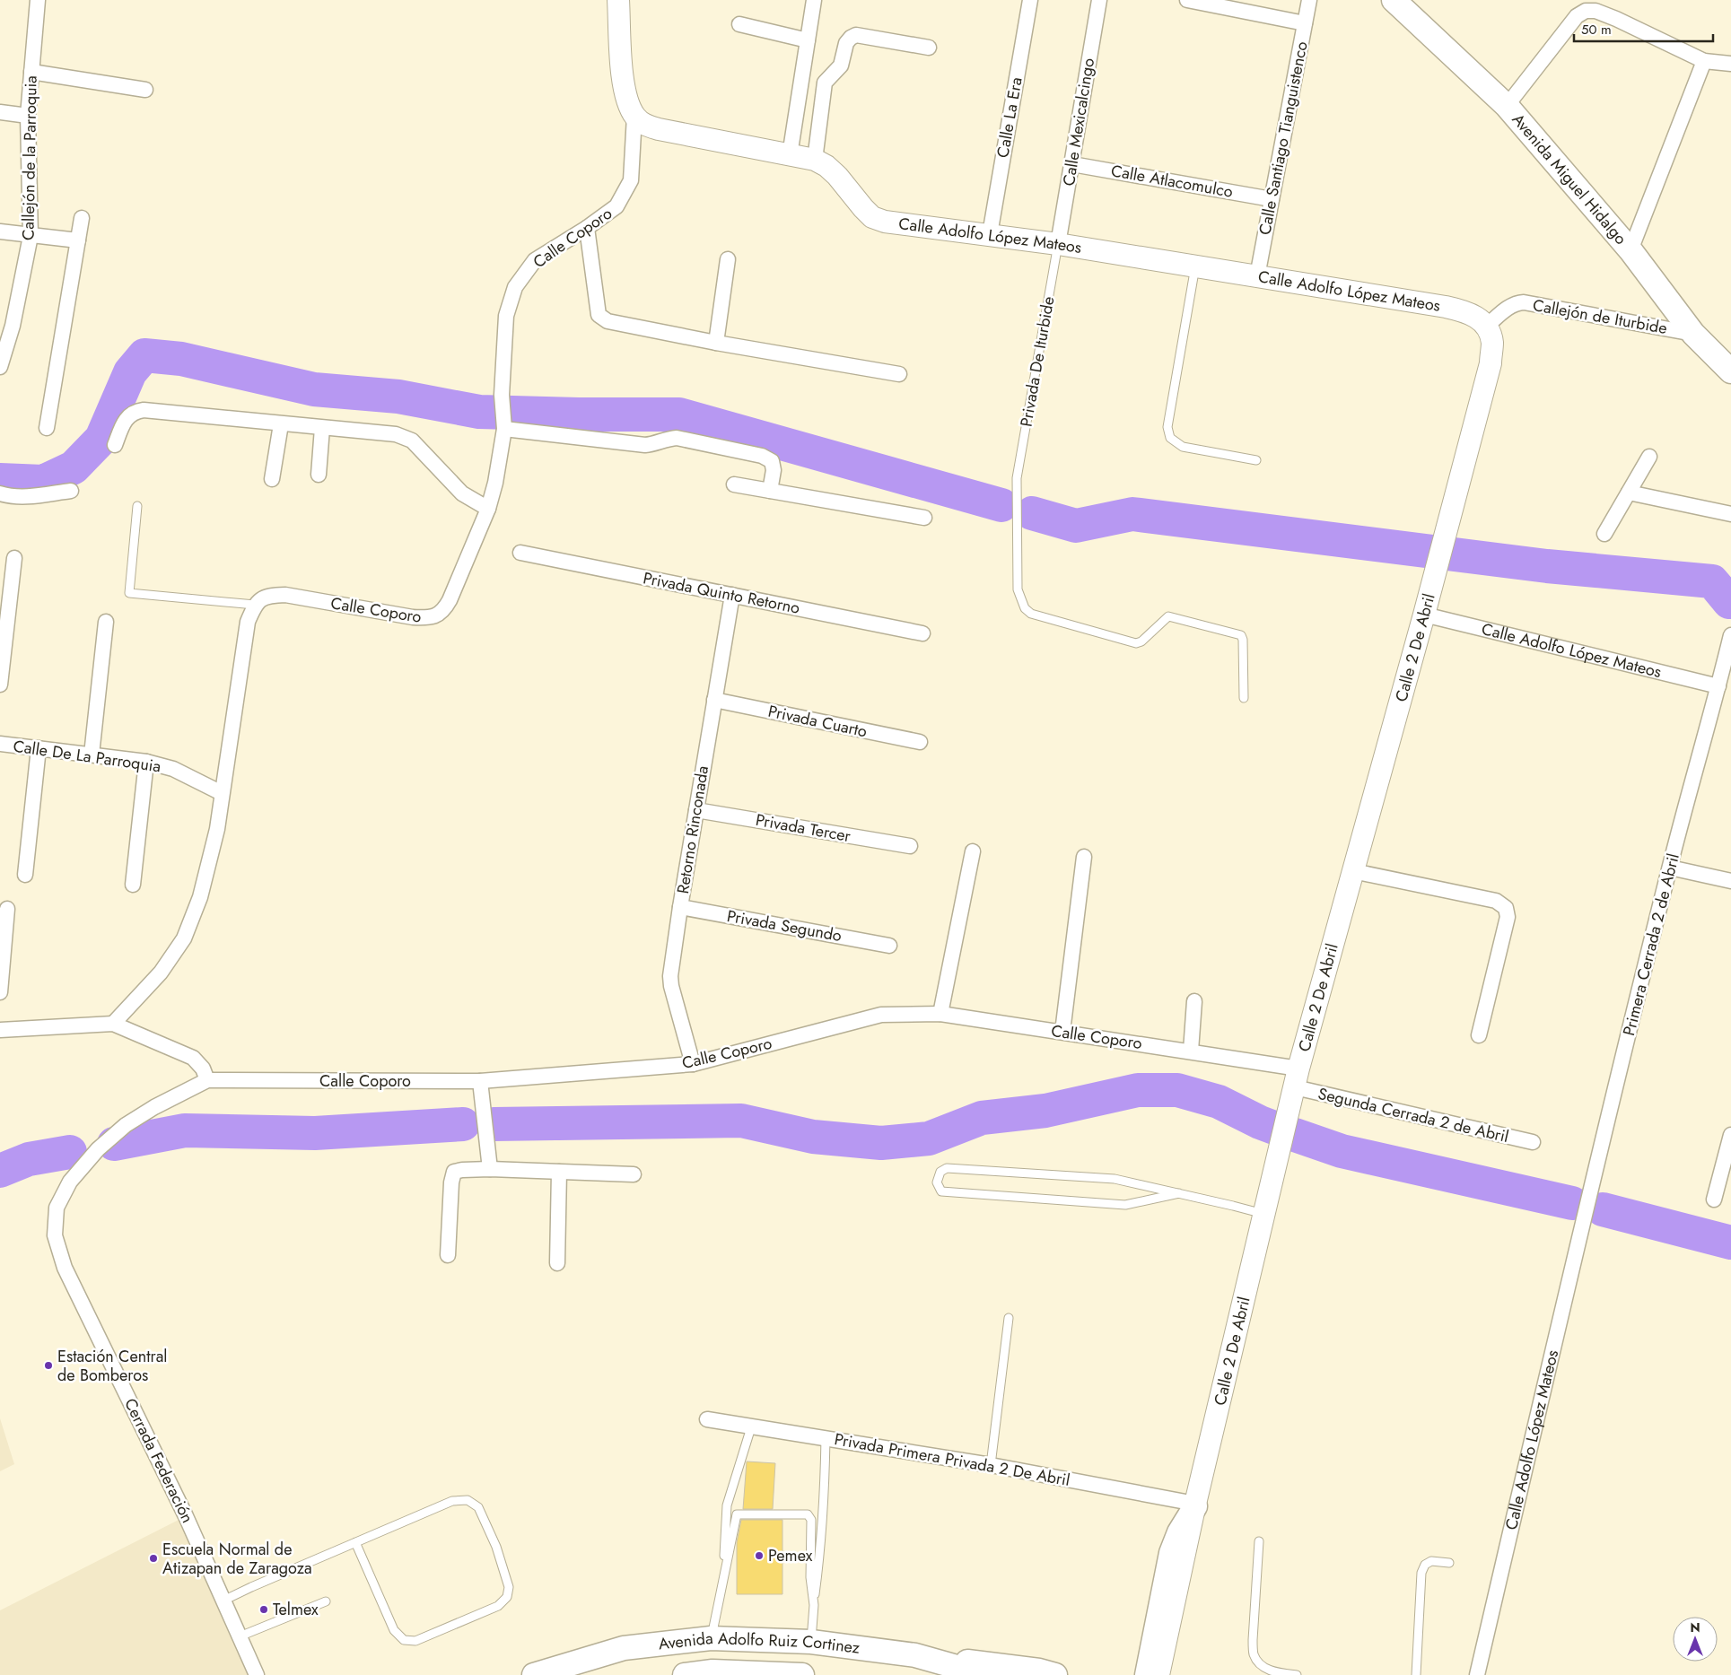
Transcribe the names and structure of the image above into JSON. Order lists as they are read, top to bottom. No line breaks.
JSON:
{"streets":{"main road":["Avenida Miguel Hidalgo","Calle Adolfo López Mateos","Calle 2 De Abril","Avenida Adolfo Ruiz Cortinez"],"street":["Calle La Era","Calle Mexicalcingo","Calle Santiago Tianguistenco","Callejón de la Parroquia","Calle Atlacomulco","Calle Coporo","Callejón de Iturbide","Privada Quinto Retorno","Privada Cuarto","Calle De La Parroquia","Privada Tercer","Retorno Rinconada","Privada Segundo","Primera Cerrada 2 de Abril","Segunda Cerrada 2 de Abril","Privada Primera Privada 2 De Abril","Cerrada Federación"],"lane":["Privada De Iturbide"]},"crossings":[["Calle La Era","Calle Adolfo López Mateos"],["Calle Mexicalcingo","Calle Atlacomulco"],["Calle Mexicalcingo","Calle Adolfo López Mateos"],["Calle Mexicalcingo","Privada De Iturbide"],["Calle Santiago Tianguistenco","Calle Atlacomulco"],["Calle Santiago Tianguistenco","Calle Adolfo López Mateos"],["Avenida Miguel Hidalgo","Callejón de Iturbide"],["Calle Adolfo López Mateos","Calle Coporo"],["Calle Adolfo López Mateos","Callejón de Iturbide"],["Calle Adolfo López Mateos","Privada De Iturbide"],["Calle Adolfo López Mateos","Calle 2 De Abril"],["Calle Adolfo López Mateos","Primera Cerrada 2 de Abril"],["Calle Coporo","Calle 2 De Abril"],["Calle Coporo","Retorno Rinconada"],["Calle Coporo","Segunda Cerrada 2 de Abril"],["Calle Coporo","Cerrada Federación"],["Callejón de Iturbide","Calle 2 De Abril"],["Privada Quinto Retorno","Retorno Rinconada"],["Calle 2 De Abril","Segunda Cerrada 2 de Abril"],["Calle 2 De Abril","Privada Primera Privada 2 De Abril"],["Privada Cuarto","Retorno Rinconada"],["Privada Tercer","Retorno Rinconada"],["Retorno Rinconada","Privada Segundo"]],"places":["Estación Central de Bomberos","Pemex","Escuela Normal de Atizapan de Zaragoza","Telmex"],"scale_bar":"50 m","north":"top"}
